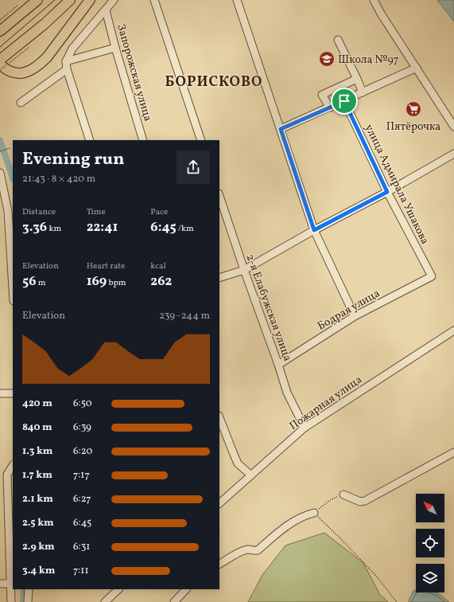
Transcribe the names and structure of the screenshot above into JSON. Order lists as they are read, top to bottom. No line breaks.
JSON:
{"streets":{"street":["Запорожская улица","улица Адмирала Ушакова","2-я Елабужская улица","Бодрая улица","Пожарная улица"]},"crossings":[["улица Адмирала Ушакова","Бодрая улица"],["2-я Елабужская улица","Бодрая улица"],["2-я Елабужская улица","Пожарная улица"]],"districts":["БОРИСКОВО"],"places":{"school or university":["Школа №97"],"supermarket":["Пятёрочка"]},"north":"top left","page":{"heading":["Evening run","21:43 · 8 × 420 m"],"stats":[["Distance","3.36 km"],["Time","22:41"],["Pace","6:45 /km"],["Elevation","56 m"],["Heart rate","169 bpm"],["kcal","262"]],"chart":["Elevation","239–244 m"],"list":[{"name":"420 m","note":"6:50"},{"name":"840 m","note":"6:39"},{"name":"1.3 km","note":"6:20"},{"name":"1.7 km","note":"7:17"},{"name":"2.1 km","note":"6:27"},{"name":"2.5 km","note":"6:45"},{"name":"2.9 km","note":"6:31"},{"name":"3.4 km","note":"7:11"}]}}
